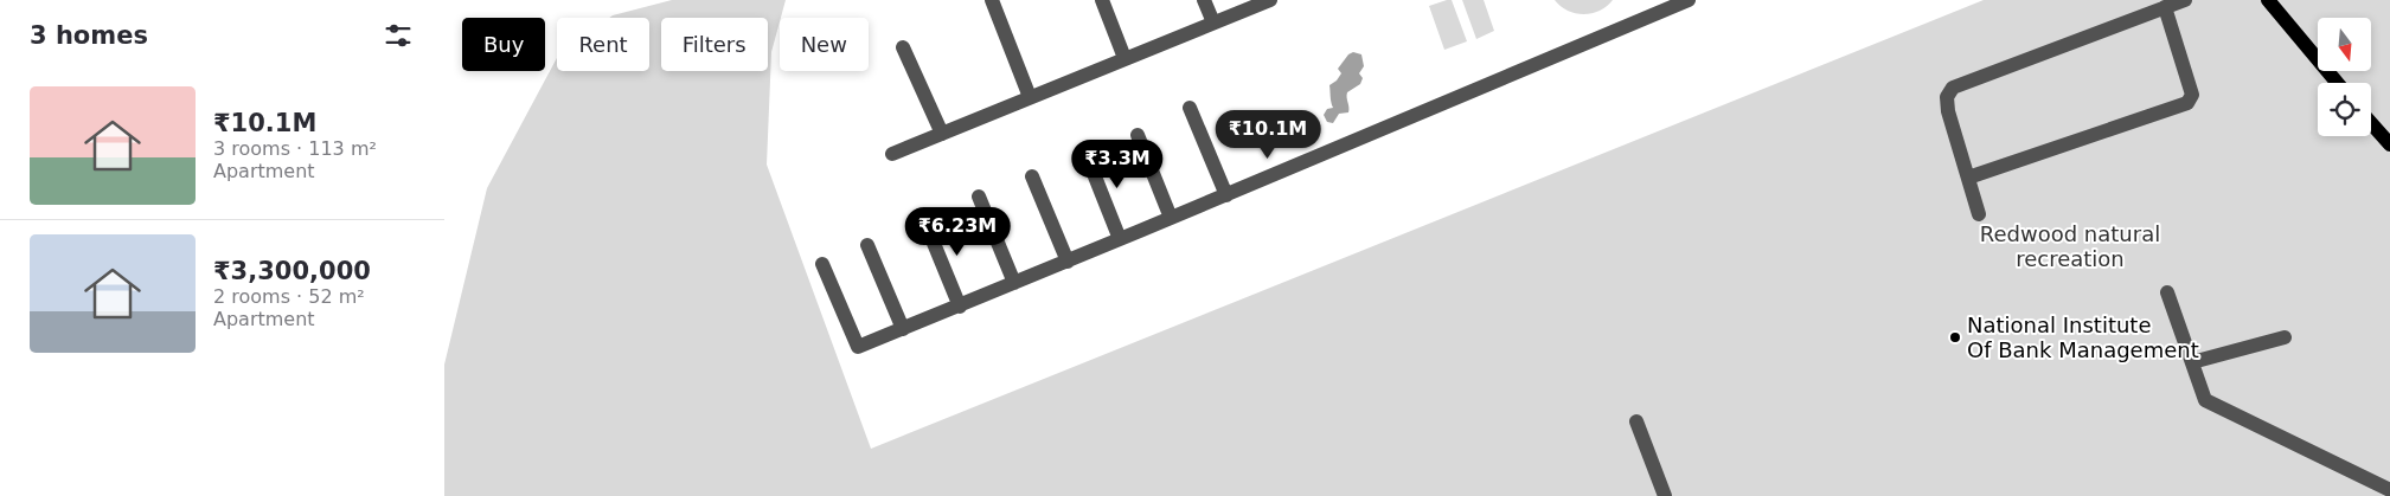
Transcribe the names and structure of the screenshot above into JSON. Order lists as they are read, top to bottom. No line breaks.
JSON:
{"parks":["Redwood natural recreation"],"places":["National Institute Of Bank Management"],"north":"bottom","page":{"heading":"3 homes","chip":["Buy","Rent","Filters","New"],"list":[{"name":"₹10.1M","note":"3 rooms · 113 m² · Apartment"},{"name":"₹3,300,000","note":"2 rooms · 52 m² · Apartment"}],"price":["₹10.1M","₹3.3M","₹6.23M"]}}
